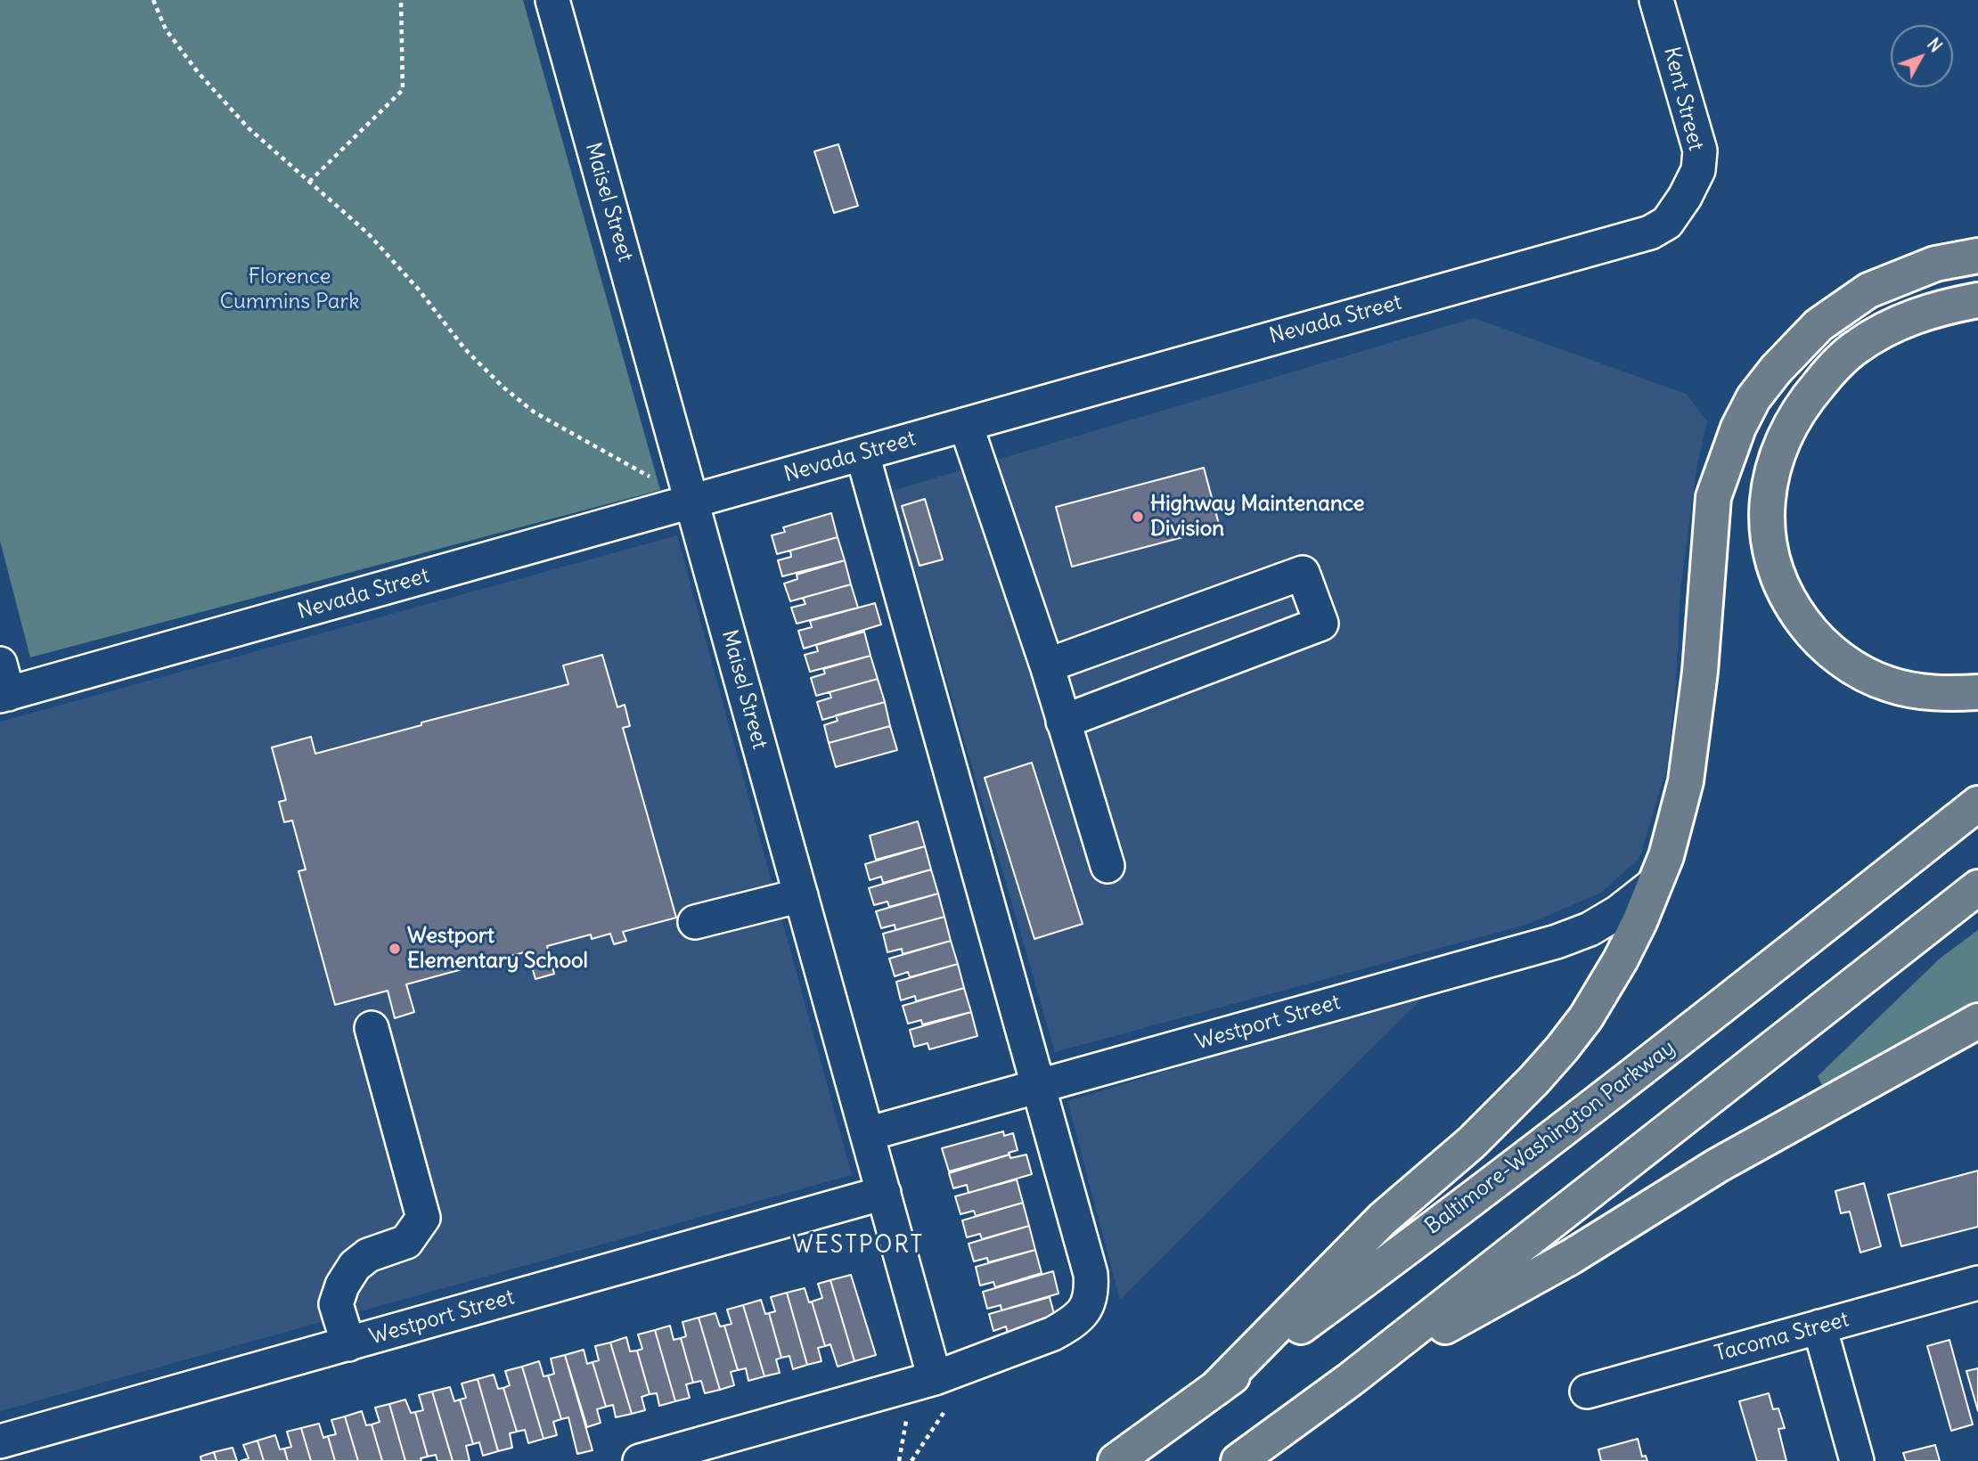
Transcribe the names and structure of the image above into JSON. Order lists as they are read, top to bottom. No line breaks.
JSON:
{"streets":{"highway":["Baltimore-Washington Parkway"],"street":["Kent Street","Maisel Street","Nevada Street","Westport Street","Tacoma Street"]},"crossings":[["Kent Street","Nevada Street"],["Maisel Street","Nevada Street"],["Maisel Street","Westport Street"]],"districts":["WESTPORT"],"parks":["Florence Cummins Park"],"places":["Highway Maintenance Division","Westport Elementary School"],"north":"top right"}
